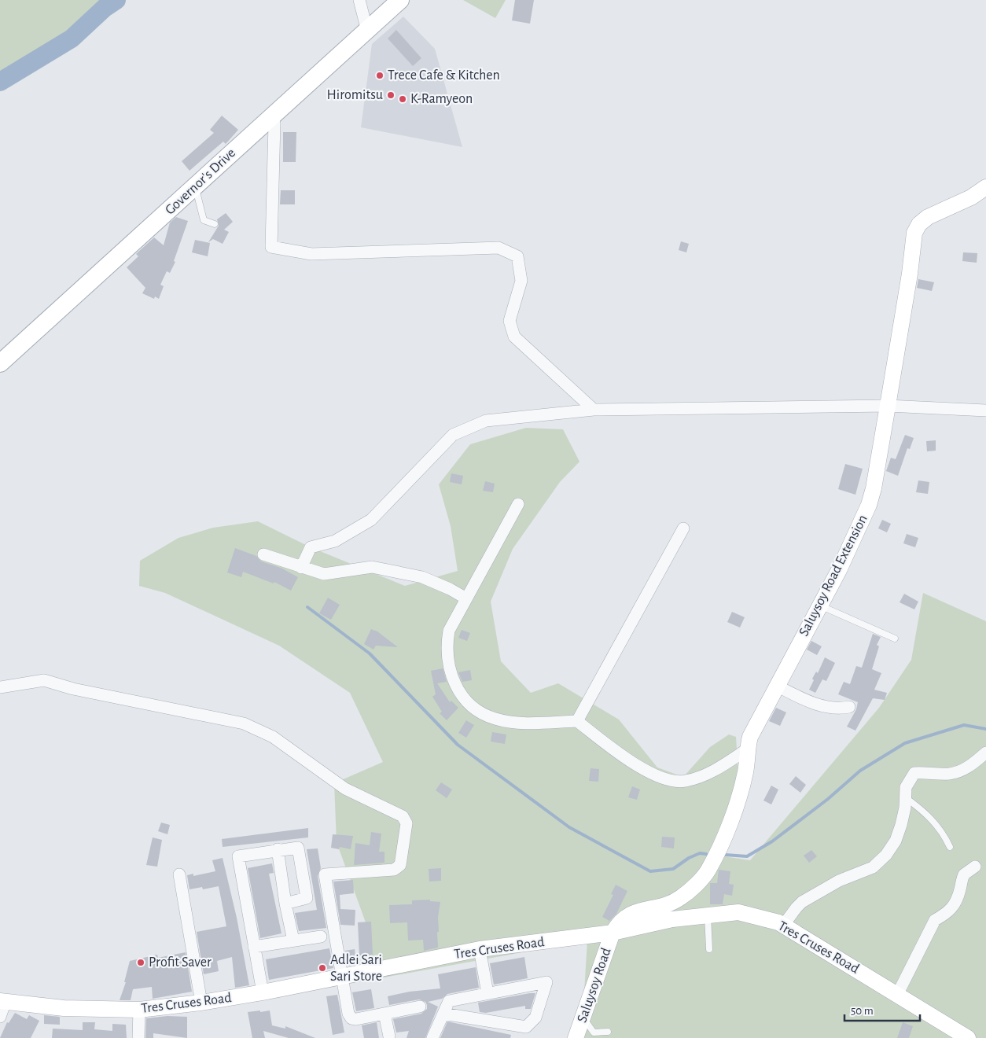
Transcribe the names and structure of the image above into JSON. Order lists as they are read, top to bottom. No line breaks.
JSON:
{"streets":{"main road":["Governor's Drive","Saluysoy Road Extension","Tres Cruses Road","Saluysoy Road"]},"crossings":[["Saluysoy Road Extension","Tres Cruses Road"],["Saluysoy Road Extension","Saluysoy Road"],["Tres Cruses Road","Saluysoy Road"]],"places":["Trece Cafe & Kitchen","Hiromitsu","K-Ramyeon","Profit Saver","Adlei Sari Sari Store"],"scale_bar":"50 m"}
